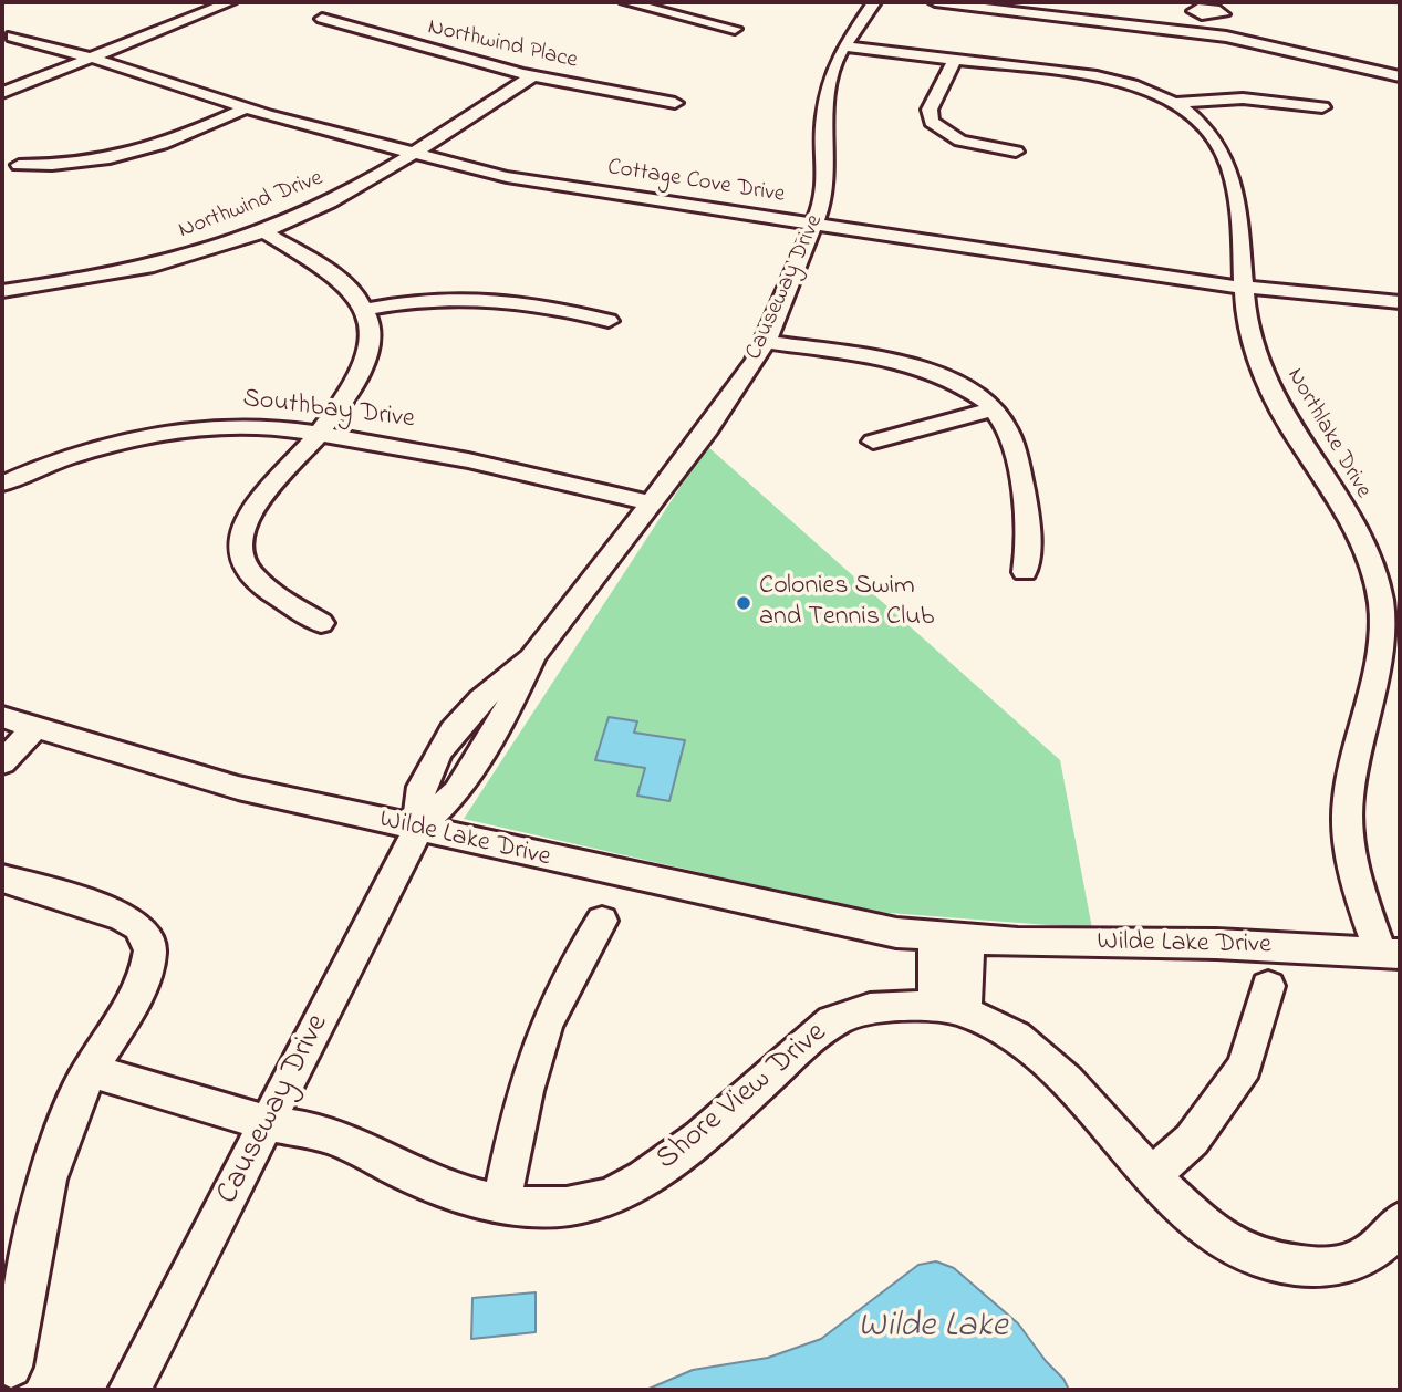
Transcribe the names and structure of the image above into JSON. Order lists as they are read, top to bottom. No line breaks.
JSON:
{"streets":{"street":["Northwind Place","Cottage Cove Drive","Northwind Drive","Causeway Drive","Southbay Drive","Northlake Drive","Wilde Lake Drive","Shore View Drive"]},"crossings":[["Northwind Place","Northwind Drive"],["Cottage Cove Drive","Northwind Drive"],["Cottage Cove Drive","Causeway Drive"],["Cottage Cove Drive","Northlake Drive"],["Causeway Drive","Southbay Drive"],["Causeway Drive","Northlake Drive"],["Causeway Drive","Wilde Lake Drive"],["Causeway Drive","Shore View Drive"],["Northlake Drive","Wilde Lake Drive"]],"water":["Wilde Lake"],"places":["Colonies Swim and Tennis Club"]}
